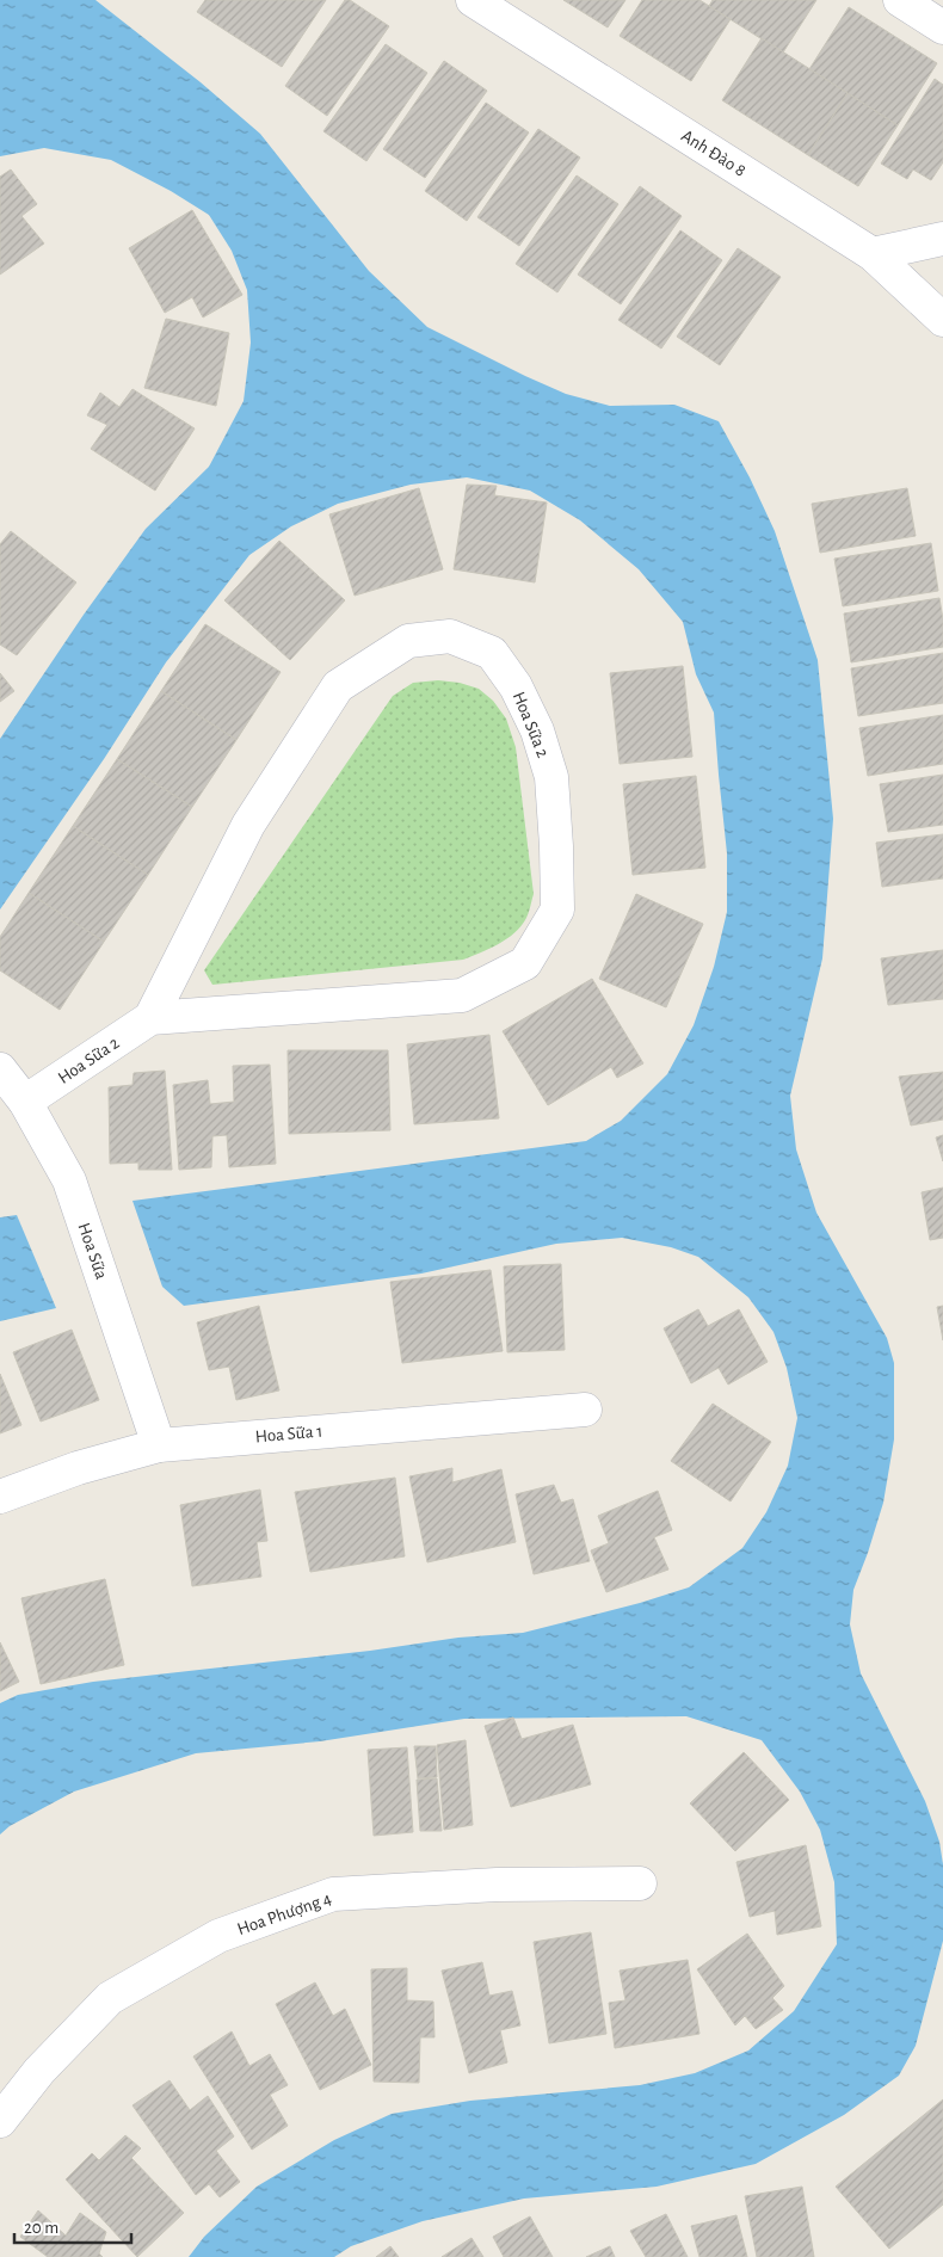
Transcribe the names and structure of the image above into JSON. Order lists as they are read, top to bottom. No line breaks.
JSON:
{"streets":{"street":["Anh Đào 8","Hoa Sữa 2","Hoa Sữa","Hoa Sữa 1","Hoa Phượng 4"]},"crossings":[["Hoa Sữa 2","Hoa Sữa"],["Hoa Sữa","Hoa Sữa 1"]],"scale_bar":"20 m"}
